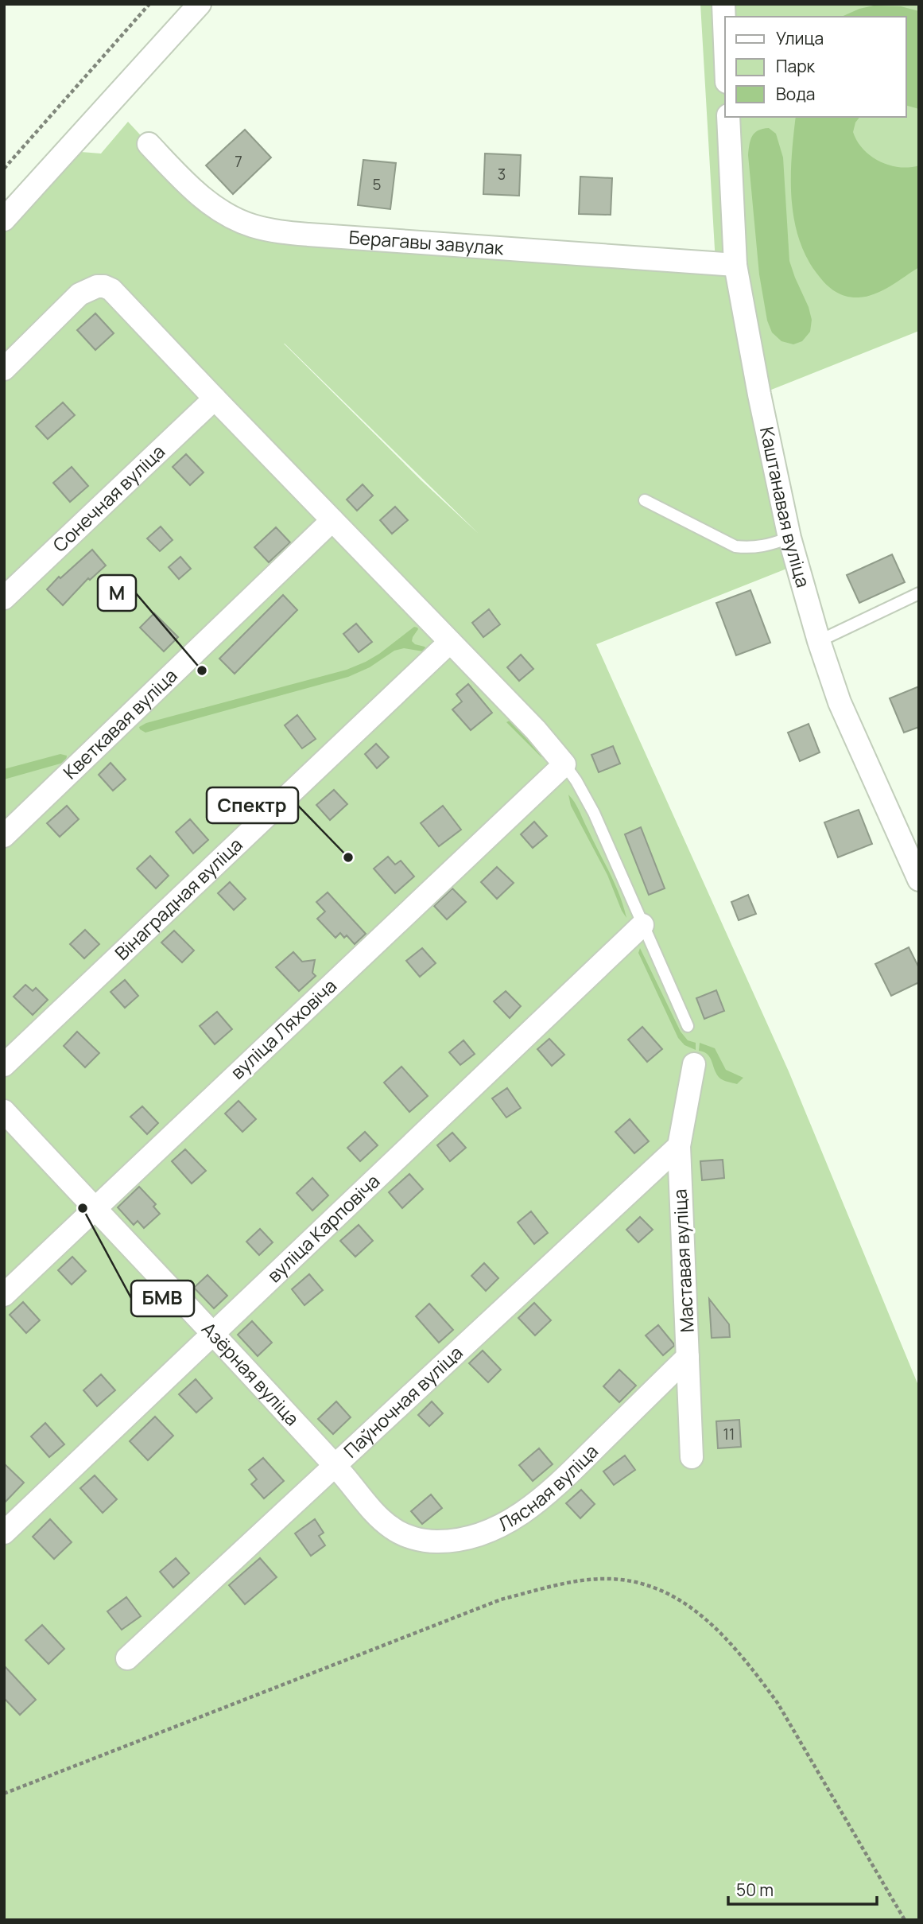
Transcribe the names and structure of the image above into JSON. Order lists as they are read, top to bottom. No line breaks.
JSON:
{"streets":{"street":["Берагавы завулак","Сонечная вуліца","Каштанавая вуліца","Кветкавая вуліца","Вінаградная вуліца","вуліца Ляховіча","вуліца Карповіча","Маставая вуліца","Азёрная вуліца","Паўночная вуліца","Лясная вуліца"]},"crossings":[["Берагавы завулак","Каштанавая вуліца"],["вуліца Ляховіча","Азёрная вуліца"],["вуліца Карповіча","Азёрная вуліца"],["Маставая вуліца","Паўночная вуліца"],["Маставая вуліца","Лясная вуліца"],["Азёрная вуліца","Паўночная вуліца"],["Азёрная вуліца","Лясная вуліца"]],"places":["М","Спектр","БМВ"],"house_numbers":["7","3","5","11"],"legend":["Улица","Парк","Вода"],"scale_bar":"50 m"}
